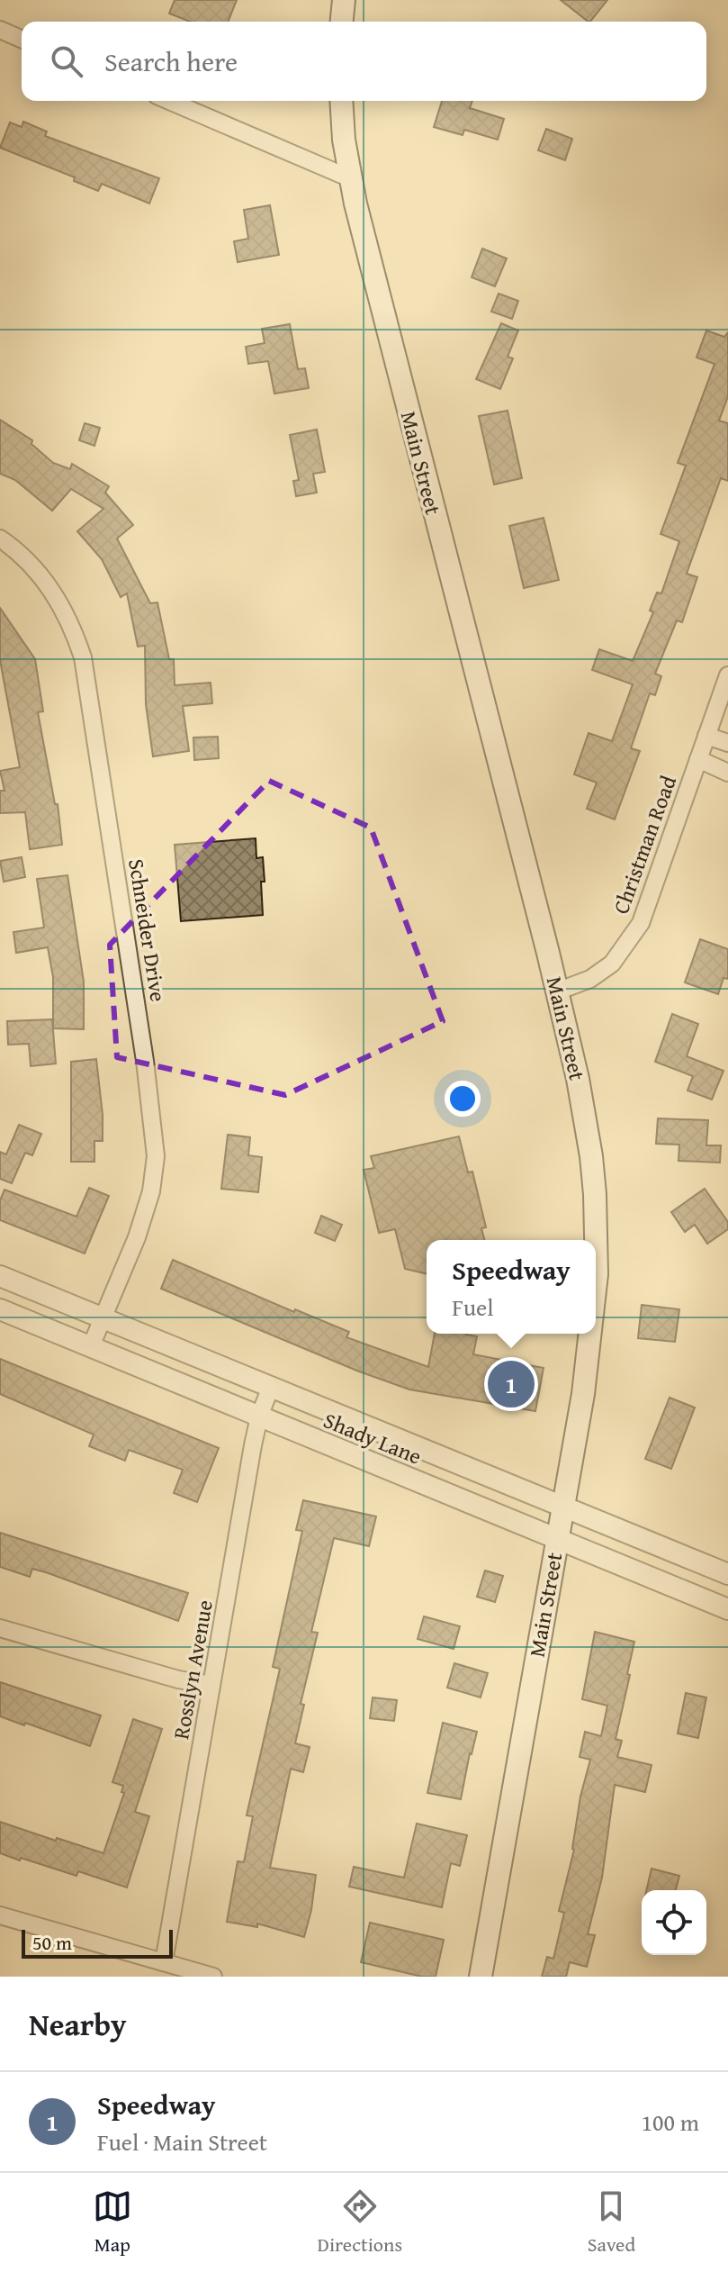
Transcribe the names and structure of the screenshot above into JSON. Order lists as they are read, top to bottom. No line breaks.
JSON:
{"streets":{"main road":["Main Street"],"street":["Christman Road","Schneider Drive","Shady Lane","Rosslyn Avenue"]},"crossings":[["Main Street","Christman Road"],["Main Street","Shady Lane"],["Schneider Drive","Shady Lane"],["Shady Lane","Rosslyn Avenue"]],"scale_bar":"50 m","page":{"search":"Search here","popup":["Speedway","Fuel"],"pins":"1","scale":"50 m","heading":"Nearby","list":[{"mark":"1","name":"Speedway","note":"Fuel · Main Street","value":"100 m"}],"nav":["Map","Directions","Saved"]}}
